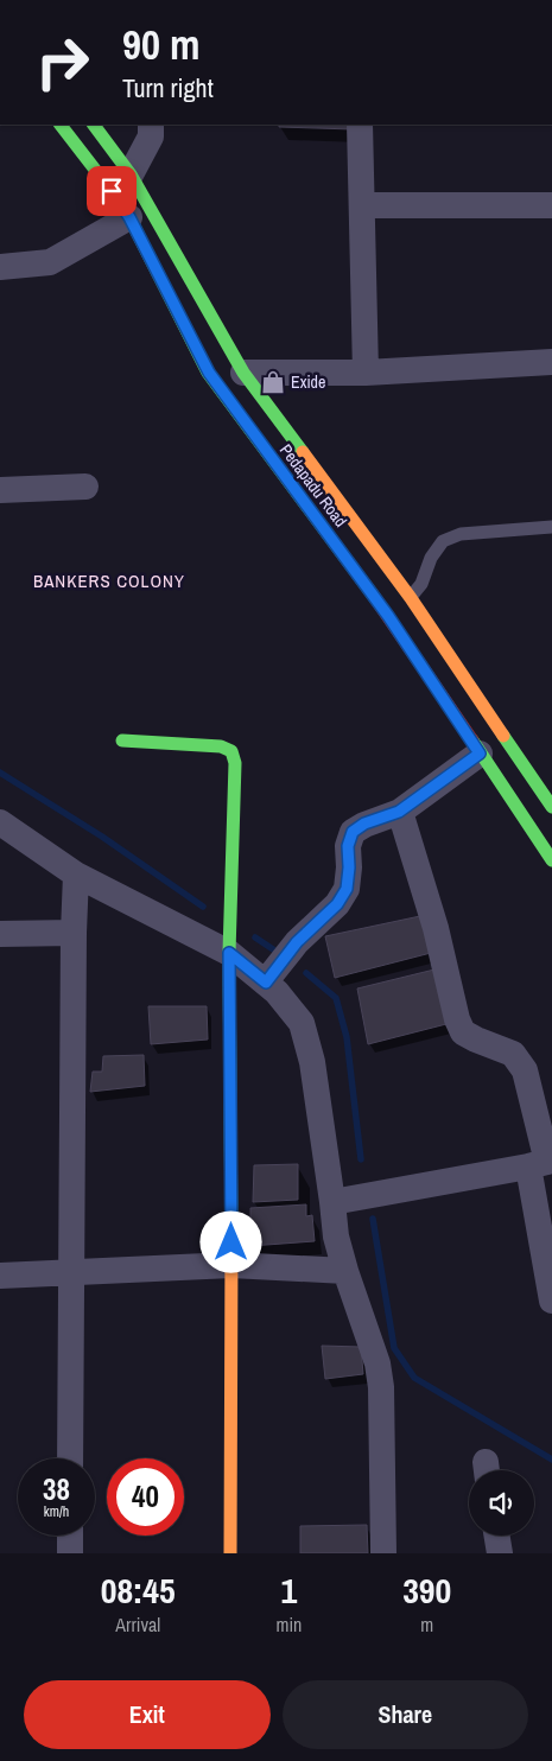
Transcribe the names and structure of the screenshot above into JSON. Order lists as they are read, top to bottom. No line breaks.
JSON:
{"streets":{"main road":["Pedapadu Road"]},"districts":["BANKERS COLONY"],"places":{"shop":["Exide"]},"page":{"turn":["90 m","Turn right"],"speed":"38 km/h","limit":"40","eta":["08:45","Arrival","1","min","390","m"],"buttons":["Exit","Share"]}}
